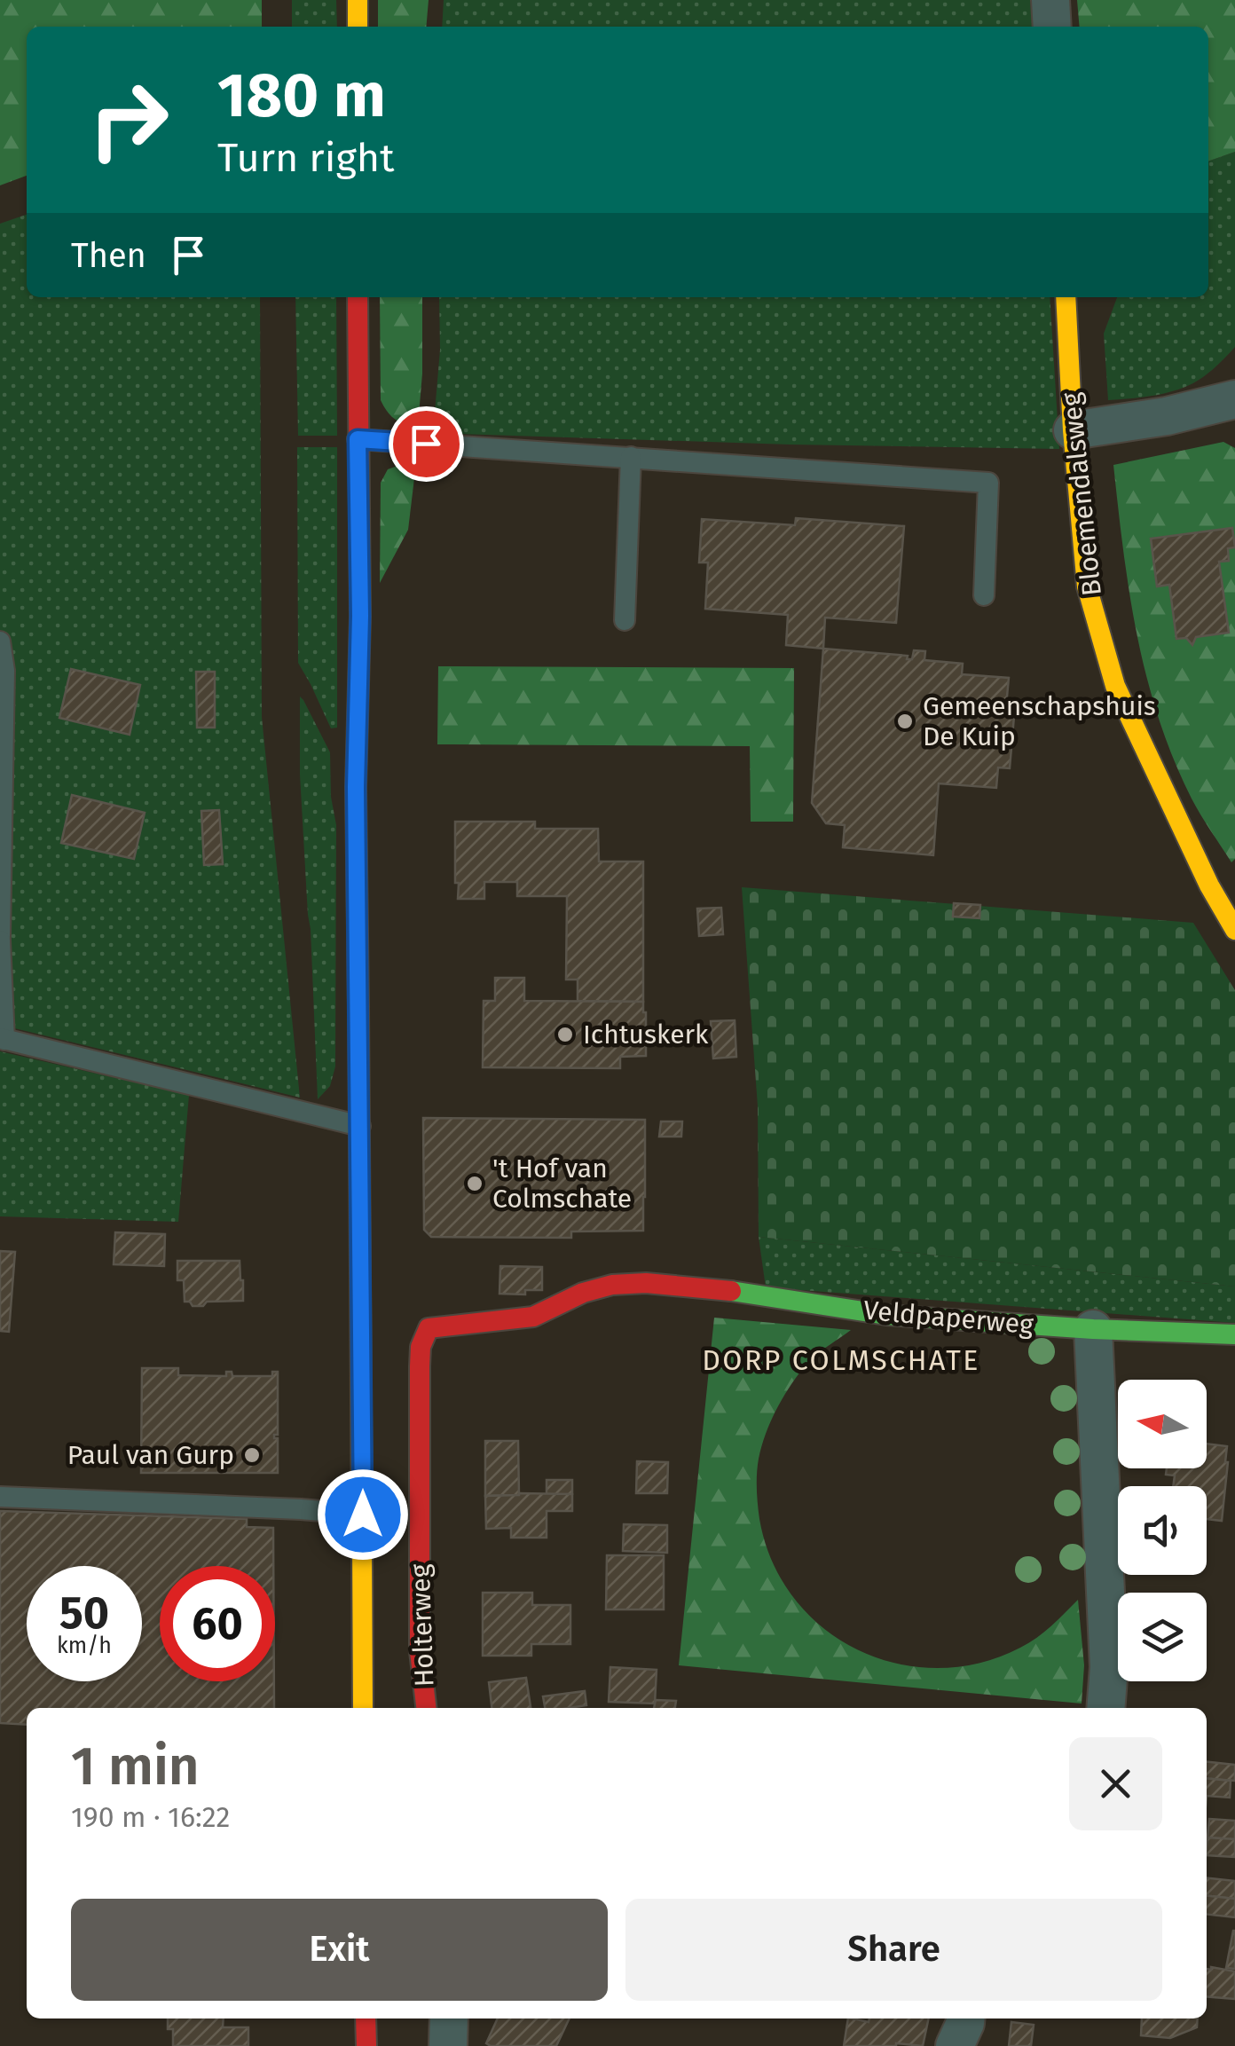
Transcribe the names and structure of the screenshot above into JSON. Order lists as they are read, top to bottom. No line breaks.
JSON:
{"streets":{"street":["Bloemendalsweg","Veldpaperweg","Holterweg"]},"crossings":[["Veldpaperweg","Holterweg"]],"districts":["DORP COLMSCHATE"],"places":["Gemeenschapshuis De Kuip","Ichtuskerk","'t Hof van Colmschate","Paul van Gurp"],"north":"left","page":{"turn":["180 m","Turn right"],"then":"Then","speed":"50 km/h","limit":"60","heading":["1 min","190 m · 16:22"],"buttons":["Exit","Share"]}}
